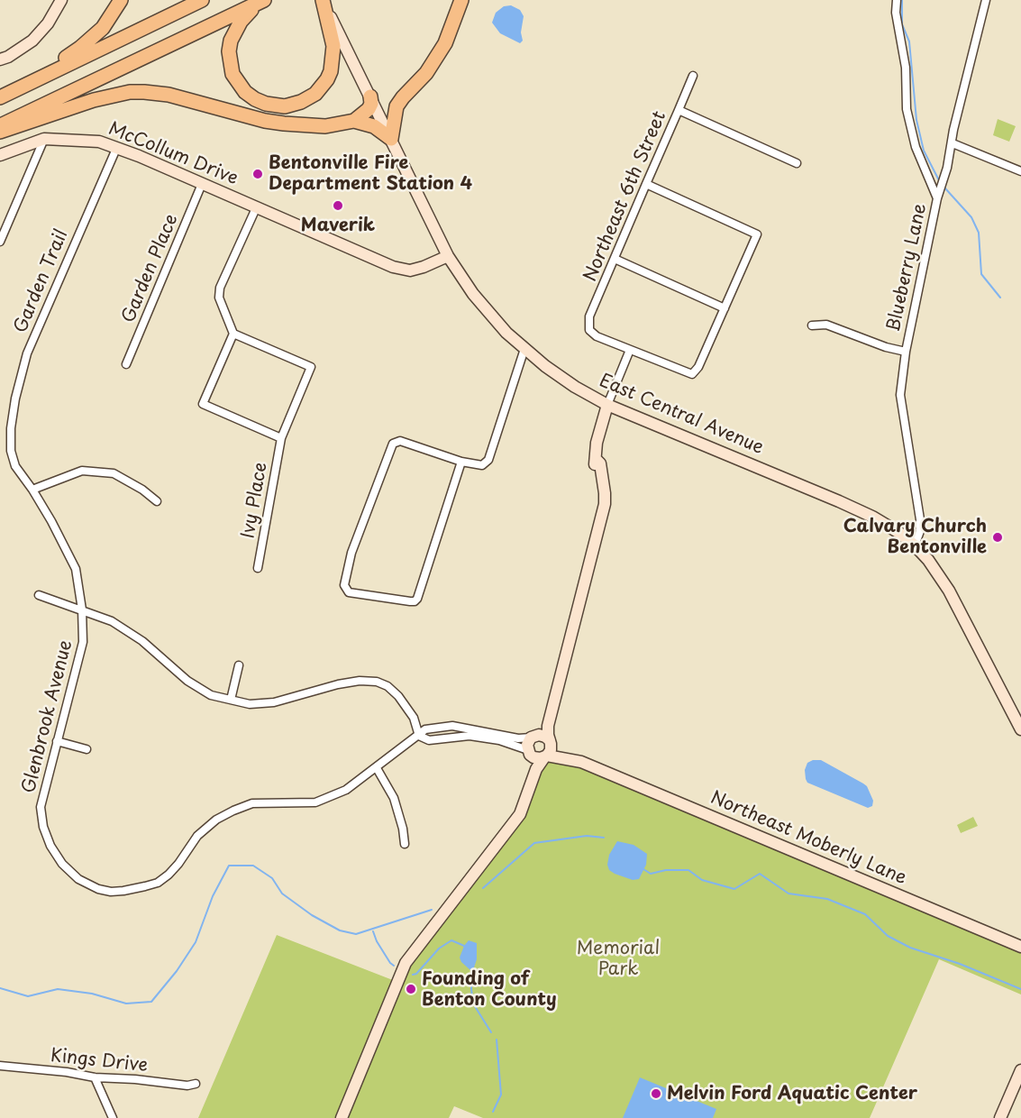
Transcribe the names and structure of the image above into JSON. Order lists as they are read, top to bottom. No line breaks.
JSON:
{"streets":{"street":["McCollum Drive","Northeast 6th Street","Blueberry Lane","Garden Place","Garden Trail","East Central Avenue","Ivy Place","Glenbrook Avenue","Northeast Moberly Lane","Kings Drive"]},"crossings":[["McCollum Drive","Garden Place"],["McCollum Drive","Garden Trail"],["McCollum Drive","East Central Avenue"],["Blueberry Lane","East Central Avenue"],["Garden Trail","Glenbrook Avenue"]],"parks":["Memorial Park"],"places":["Bentonville Fire Department Station 4","Maverik","Calvary Church Bentonville","Founding of Benton County","Melvin Ford Aquatic Center"]}
